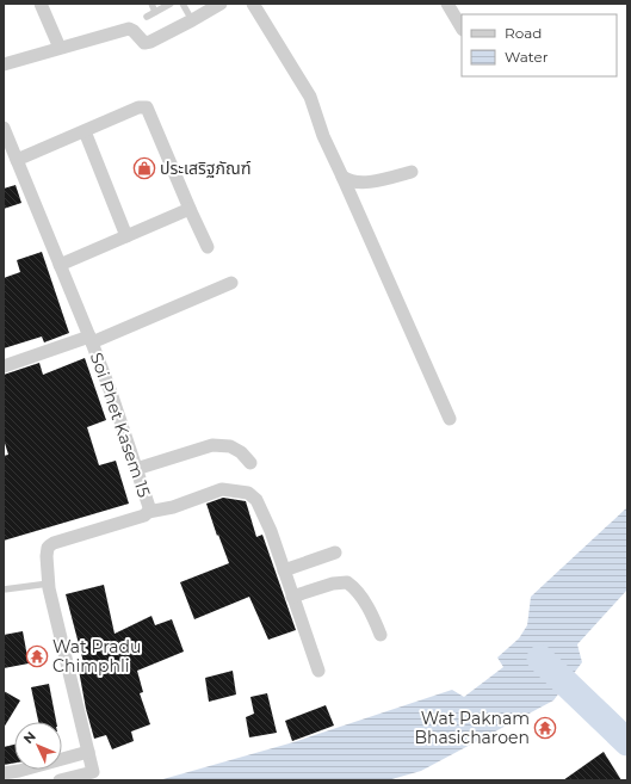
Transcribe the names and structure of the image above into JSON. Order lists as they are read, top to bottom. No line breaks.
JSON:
{"streets":{"street":["Soi Phet Kasem 15"]},"places":{"shop":["ประเสริฐภัณฑ์"],"temple":["Wat Pradu Chimphli","Wat Paknam Bhasicharoen"]},"legend":["Road","Water"],"north":"top left"}
